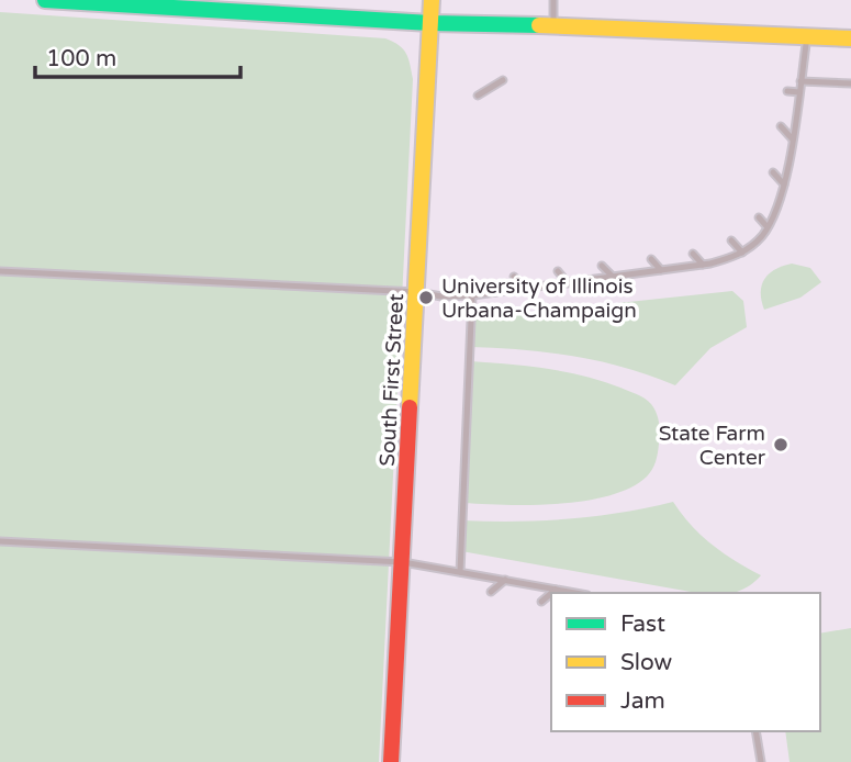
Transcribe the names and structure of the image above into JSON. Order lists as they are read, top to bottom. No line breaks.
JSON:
{"streets":{"main road":["South First Street"]},"places":["University of Illinois Urbana-Champaign","State Farm Center"],"legend":["Fast","Slow","Jam"],"scale_bar":"100 m"}
